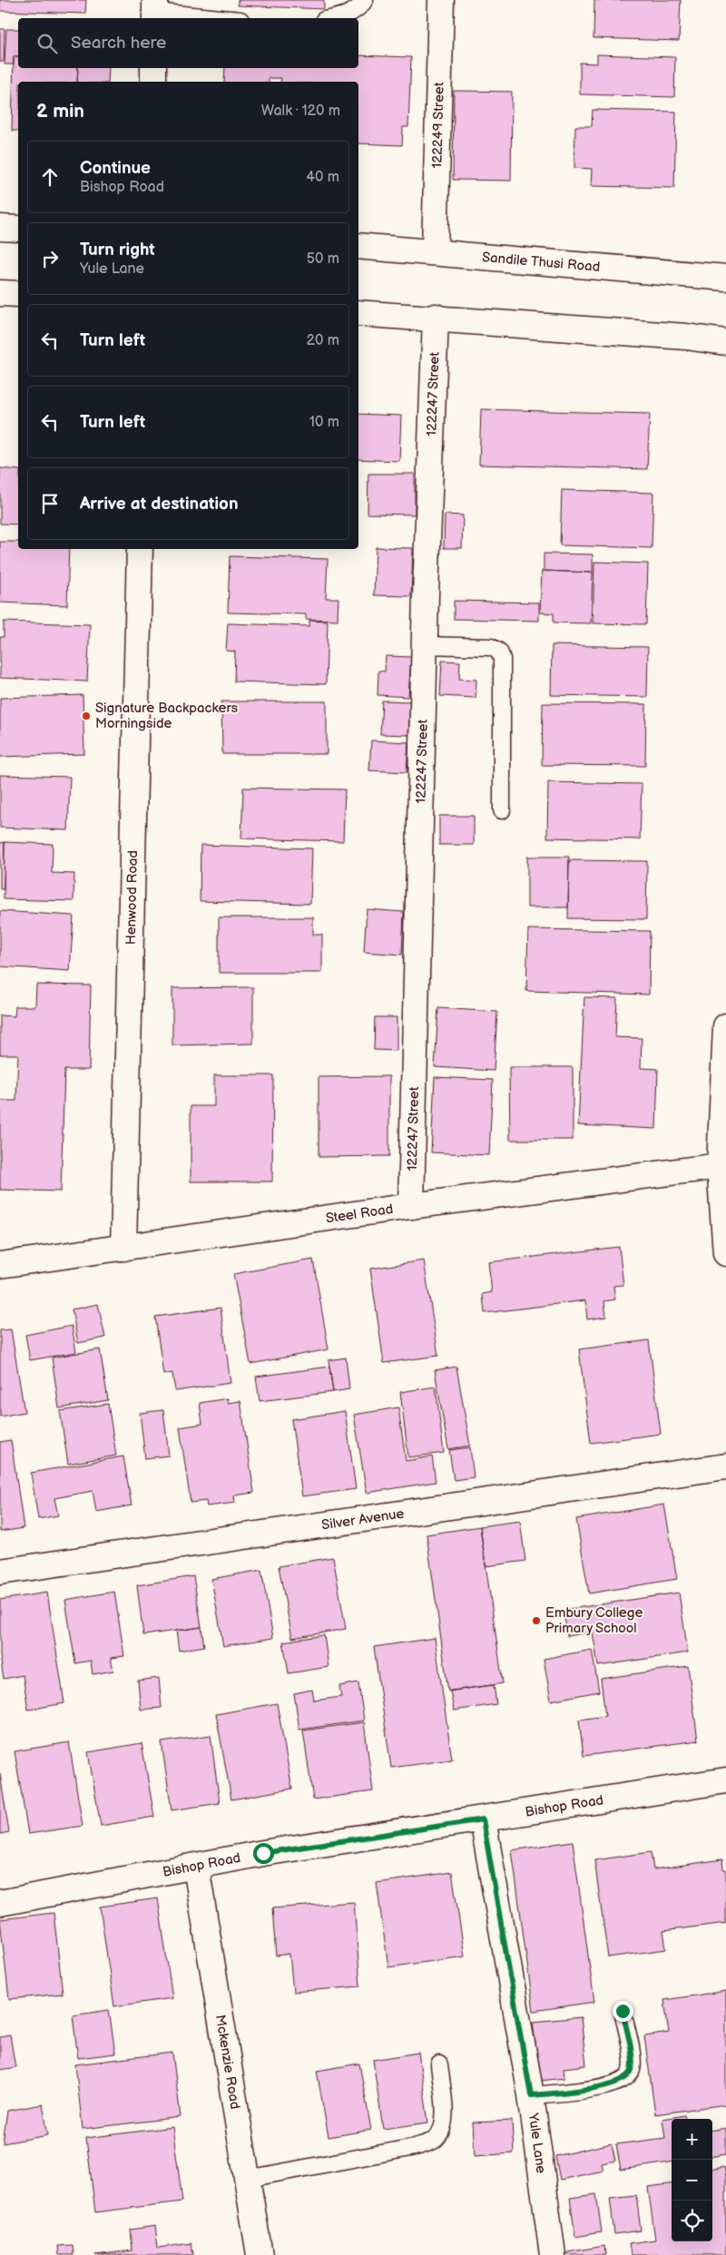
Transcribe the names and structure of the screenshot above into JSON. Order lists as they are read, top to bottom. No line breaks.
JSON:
{"streets":{"street":["122249 Street","Sandile Thusi Road","122247 Street","Henwood Road","Steel Road","Silver Avenue","Bishop Road","Mckenzie Road","Yule Lane"]},"crossings":[["122249 Street","Sandile Thusi Road"],["122247 Street","Steel Road"],["Henwood Road","Steel Road"],["Bishop Road","Mckenzie Road"],["Bishop Road","Yule Lane"]],"places":["Signature Backpackers Morningside","Embury College Primary School"],"page":{"search":"Search here","heading":["2 min","Walk · 120 m"],"list":[["Continue","Bishop Road","40 m"],["Turn right","Yule Lane","50 m"],["Turn left","20 m"],["Turn left","10 m"],"Arrive at destination"],"map_buttons":["+","−"]}}
